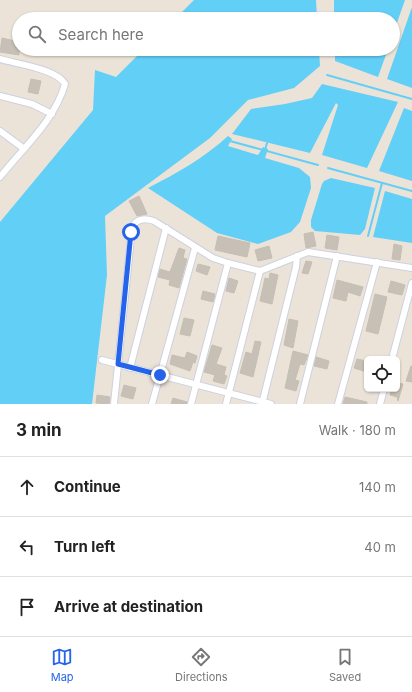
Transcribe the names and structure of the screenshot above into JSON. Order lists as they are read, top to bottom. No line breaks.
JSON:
{"page":{"search":"Search here","heading":["3 min","Walk · 180 m"],"list":[["Continue","140 m"],["Turn left","40 m"],"Arrive at destination"],"nav":["Map","Directions","Saved"]}}
